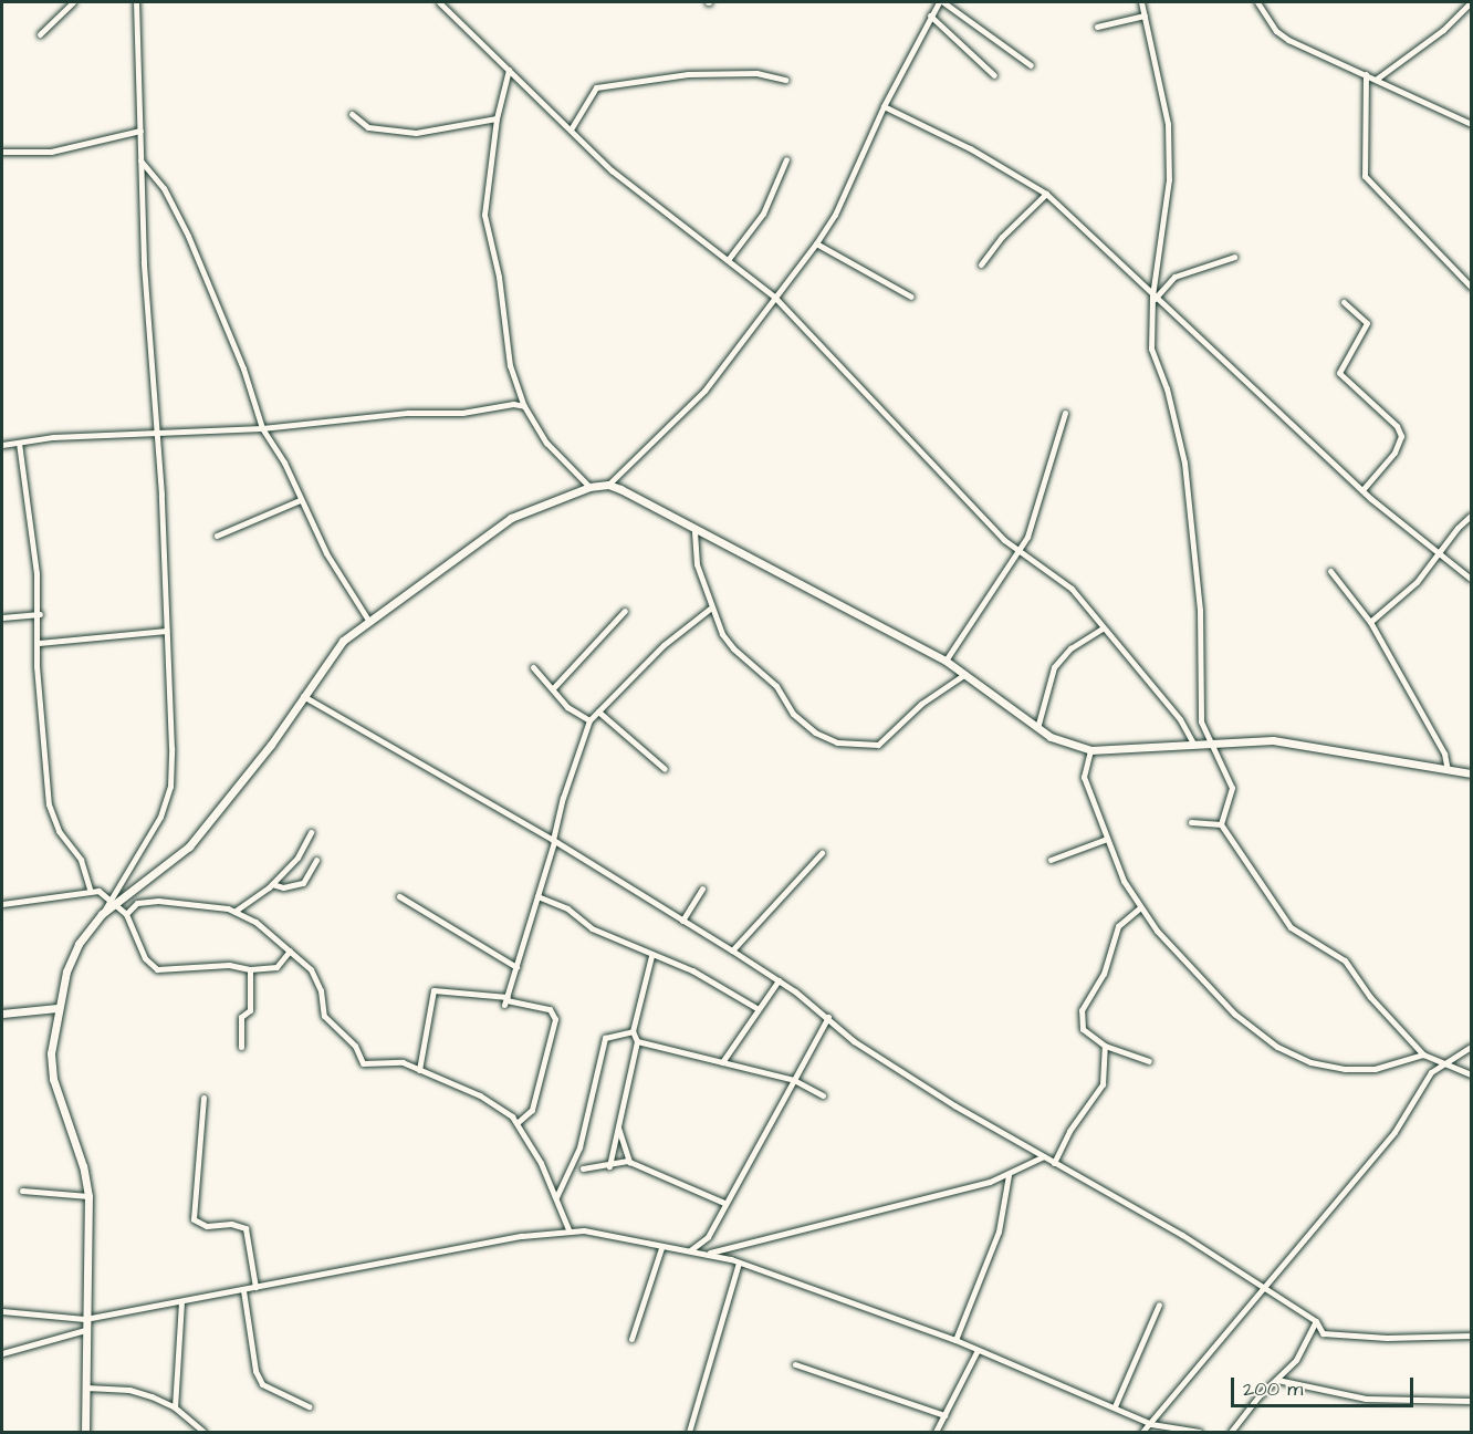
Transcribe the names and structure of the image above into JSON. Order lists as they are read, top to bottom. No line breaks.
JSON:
{"scale_bar":"200 m"}
